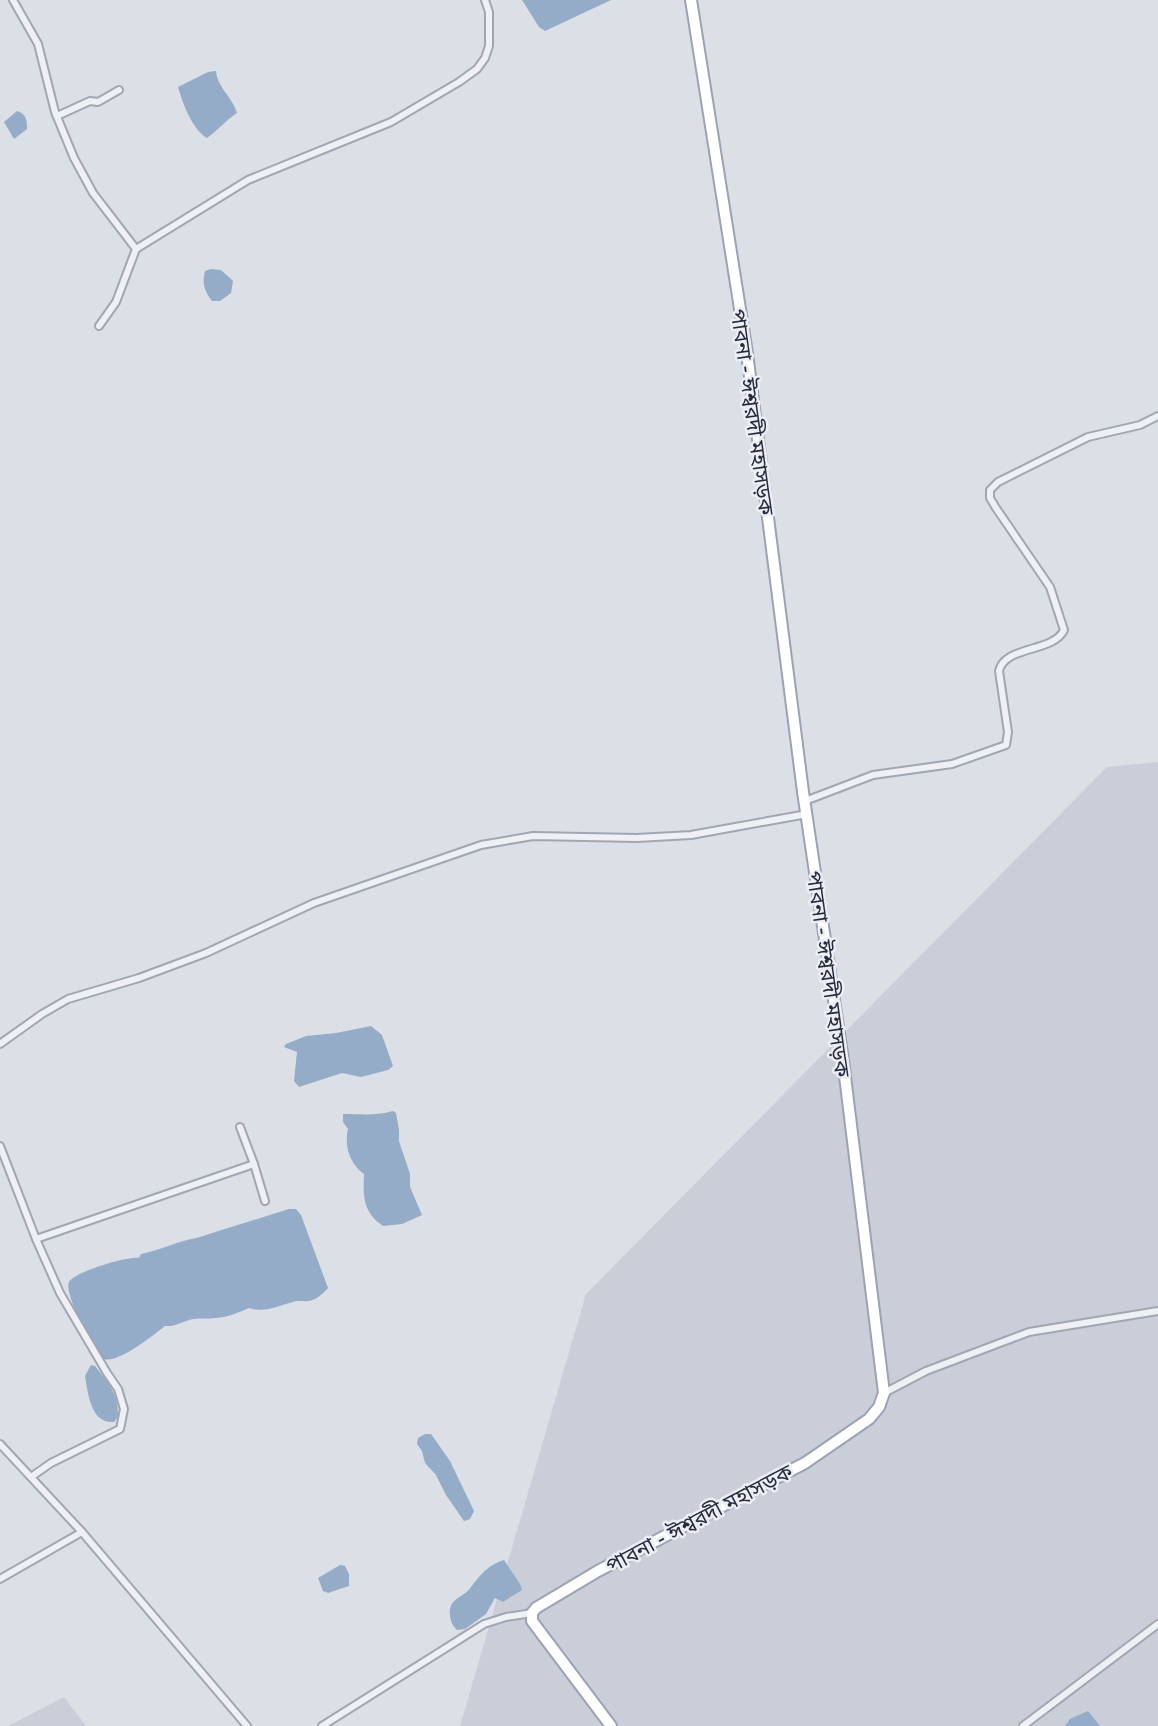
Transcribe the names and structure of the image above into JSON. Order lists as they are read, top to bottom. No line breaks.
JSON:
{"streets":{"main road":["পাবনা - ঈশ্বরদী মহাসড়ক"]}}
